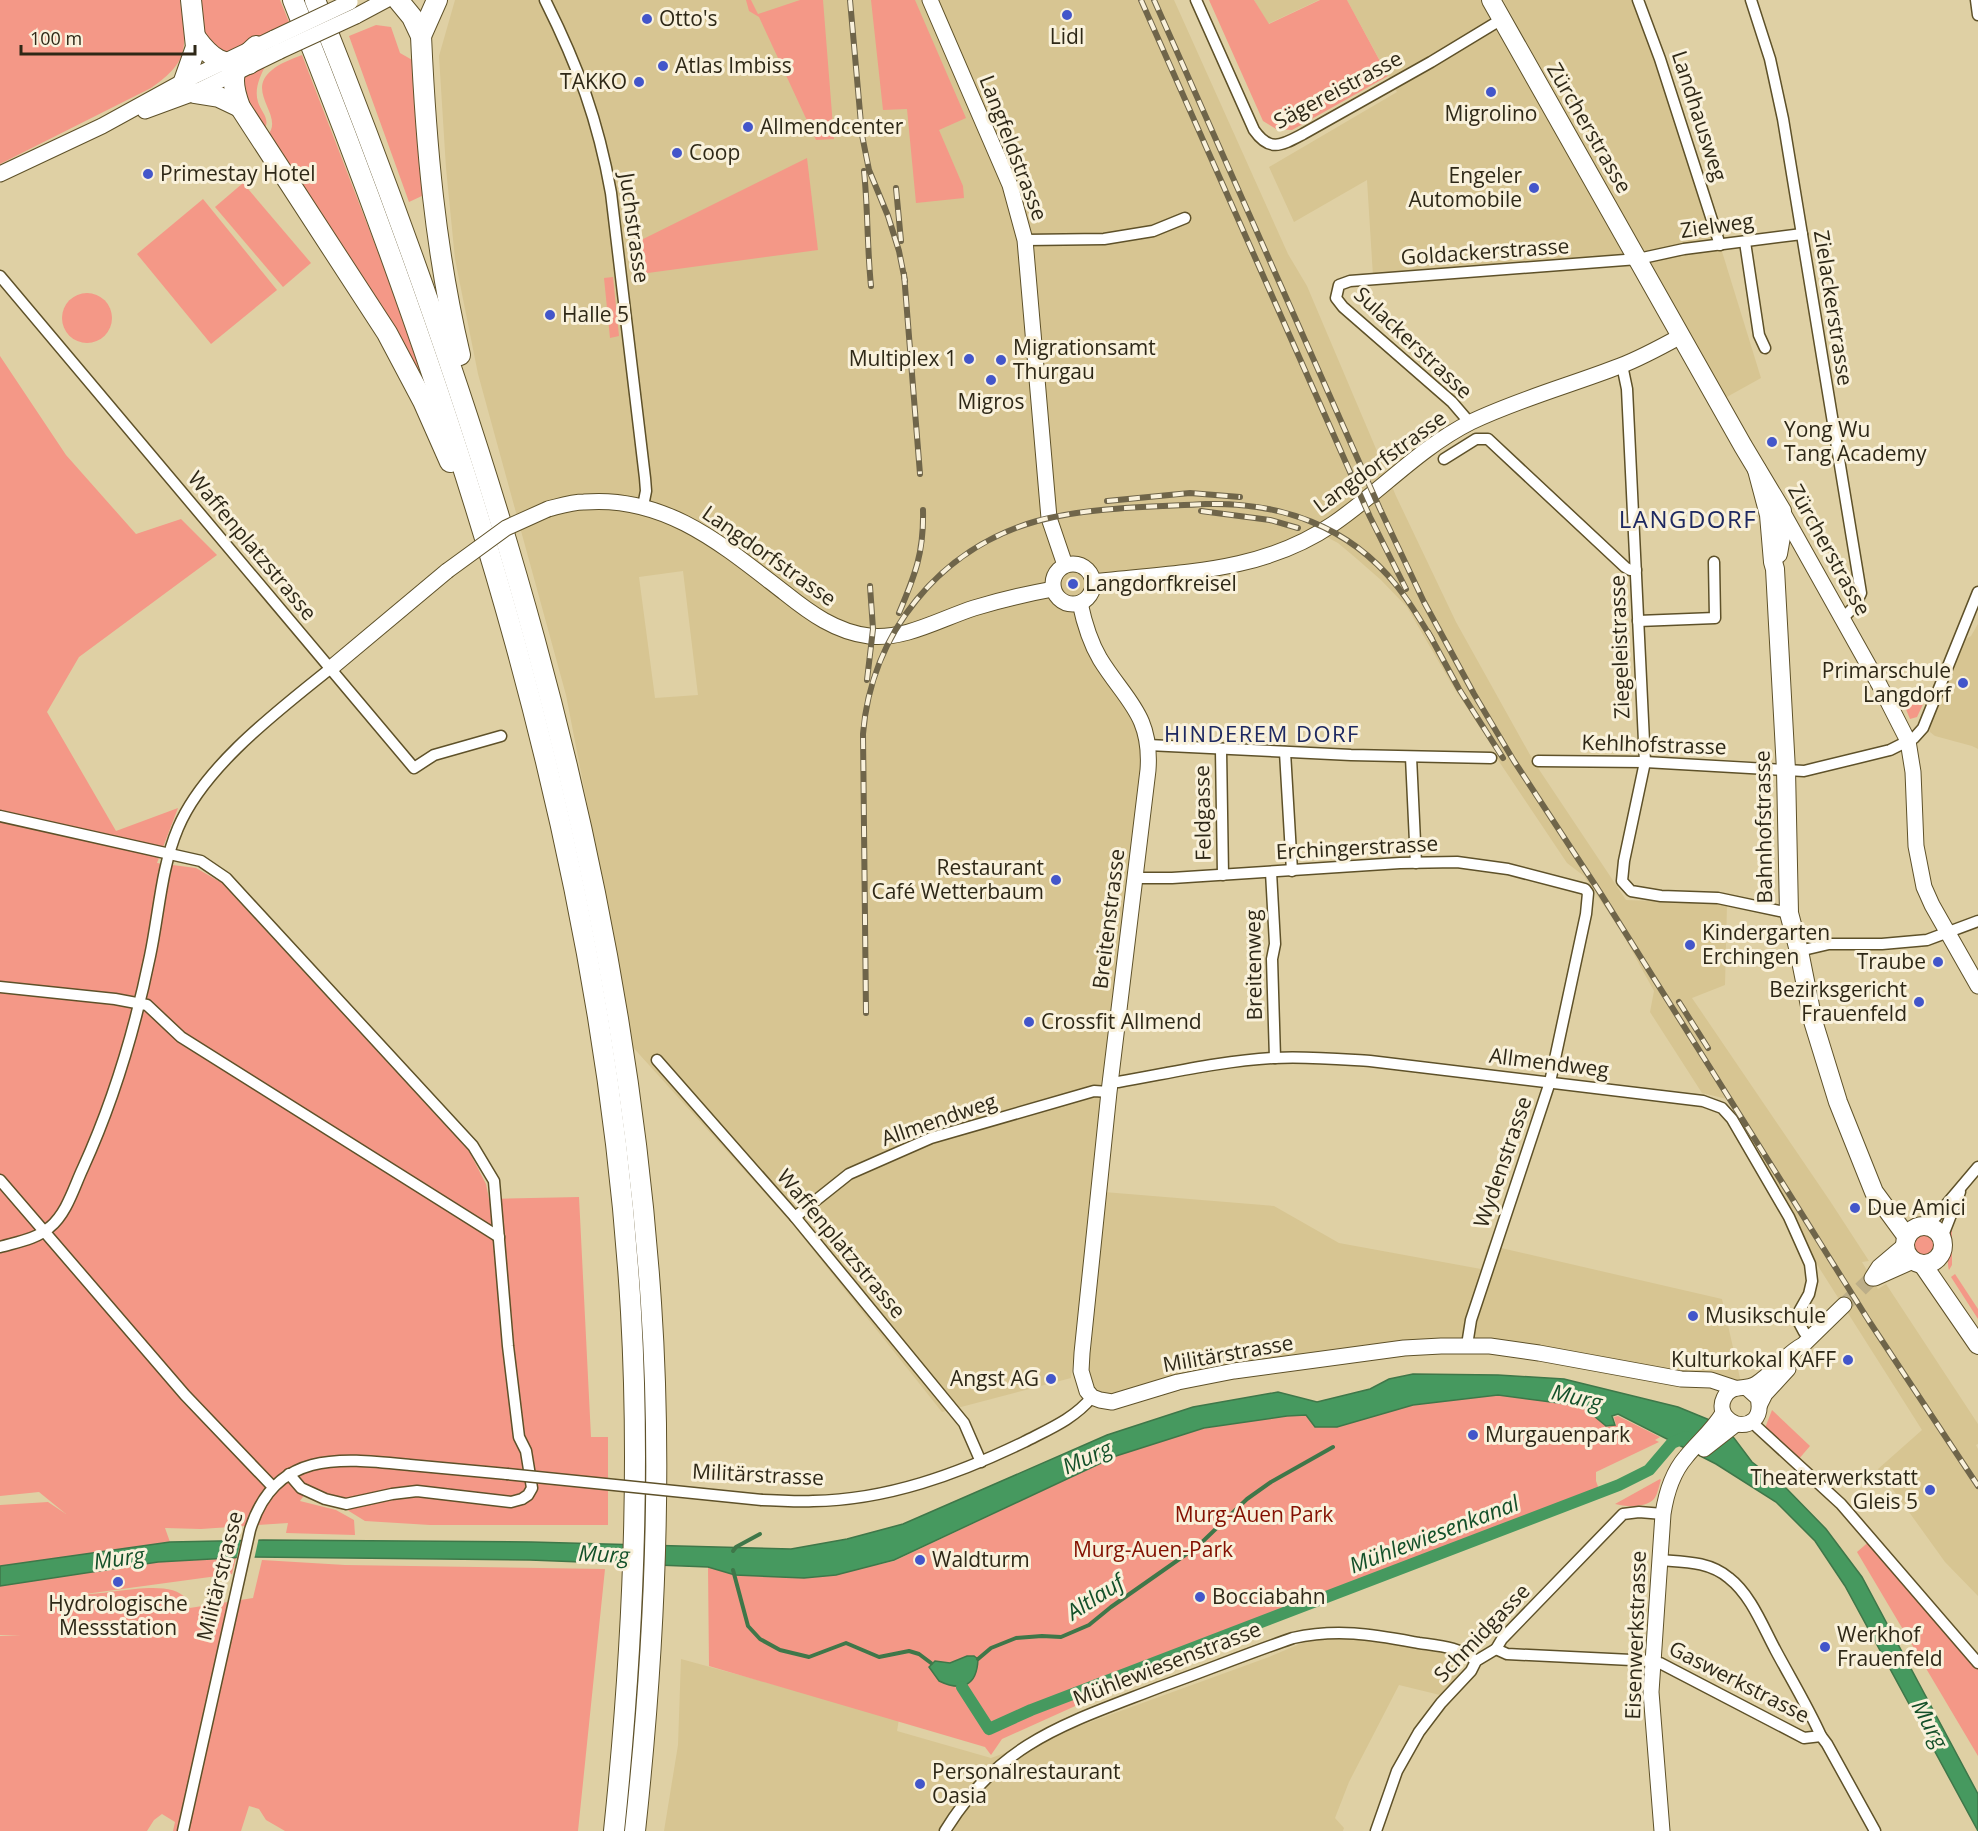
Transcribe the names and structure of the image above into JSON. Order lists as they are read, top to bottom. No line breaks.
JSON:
{"streets":{"main road":["Zürcherstrasse","Bahnhofstrasse"],"street":["Sägereistrasse","Landhausweg","Langfeldstrasse","Zielweg","Juchstrasse","Goldackerstrasse","Zielackerstrasse","Sulackerstrasse","Langdorfstrasse","Waffenplatzstrasse","Ziegeleistrasse","Kehlhofstrasse","Feldgasse","Erchingerstrasse","Breitenstrasse","Breitenweg","Allmendweg","Wydenstrasse","Militärstrasse","Schmidgasse","Eisenwerkstrasse","Mühlewiesenstrasse","Gaswerkstrasse"]},"crossings":[["Sägereistrasse","Zürcherstrasse"],["Landhausweg","Zielweg"],["Zürcherstrasse","Zielweg"],["Zürcherstrasse","Goldackerstrasse"],["Zürcherstrasse","Zielackerstrasse"],["Zürcherstrasse","Langdorfstrasse"],["Zürcherstrasse","Kehlhofstrasse"],["Zürcherstrasse","Bahnhofstrasse"],["Langfeldstrasse","Langdorfstrasse"],["Langfeldstrasse","Breitenstrasse"],["Zielweg","Goldackerstrasse"],["Zielweg","Zielackerstrasse"],["Juchstrasse","Langdorfstrasse"],["Goldackerstrasse","Sulackerstrasse"],["Sulackerstrasse","Langdorfstrasse"],["Langdorfstrasse","Waffenplatzstrasse"],["Langdorfstrasse","Ziegeleistrasse"],["Langdorfstrasse","Breitenstrasse"],["Waffenplatzstrasse","Allmendweg"],["Waffenplatzstrasse","Militärstrasse"],["Ziegeleistrasse","Kehlhofstrasse"],["Ziegeleistrasse","Bahnhofstrasse"],["Kehlhofstrasse","Bahnhofstrasse"],["Feldgasse","Erchingerstrasse"],["Erchingerstrasse","Breitenstrasse"],["Erchingerstrasse","Breitenweg"],["Erchingerstrasse","Wydenstrasse"],["Breitenstrasse","Allmendweg"],["Breitenstrasse","Militärstrasse"],["Breitenweg","Allmendweg"],["Allmendweg","Wydenstrasse"],["Wydenstrasse","Militärstrasse"],["Militärstrasse","Eisenwerkstrasse"],["Schmidgasse","Eisenwerkstrasse"],["Schmidgasse","Mühlewiesenstrasse"],["Schmidgasse","Gaswerkstrasse"],["Eisenwerkstrasse","Gaswerkstrasse"]],"districts":["LANGDORF","HINDEREM DORF"],"water":["Murg","Mühlewiesenkanal","Altlauf"],"parks":["Murg-Auen Park","Murg-Auen-Park"],"places":["Lidl","Otto's","Atlas Imbiss","TAKKO","Migrolino","Allmendcenter","Coop","Primestay Hotel","Engeler Automobile","Halle 5","Multiplex 1","Migrationsamt Thurgau","Migros","Yong Wu Tang Academy","Langdorfkreisel","Primarschule Langdorf","Restaurant Café Wetterbaum","Kindergarten Erchingen","Traube","Bezirksgericht Frauenfeld","Crossfit Allmend","Due Amici","Musikschule","Kulturkokal KAFF","Angst AG","Murgauenpark","Theaterwerkstatt Gleis 5","Waldturm","Hydrologische Messstation","Bocciabahn","Werkhof Frauenfeld","Personalrestaurant Oasia"],"scale_bar":"100 m"}
